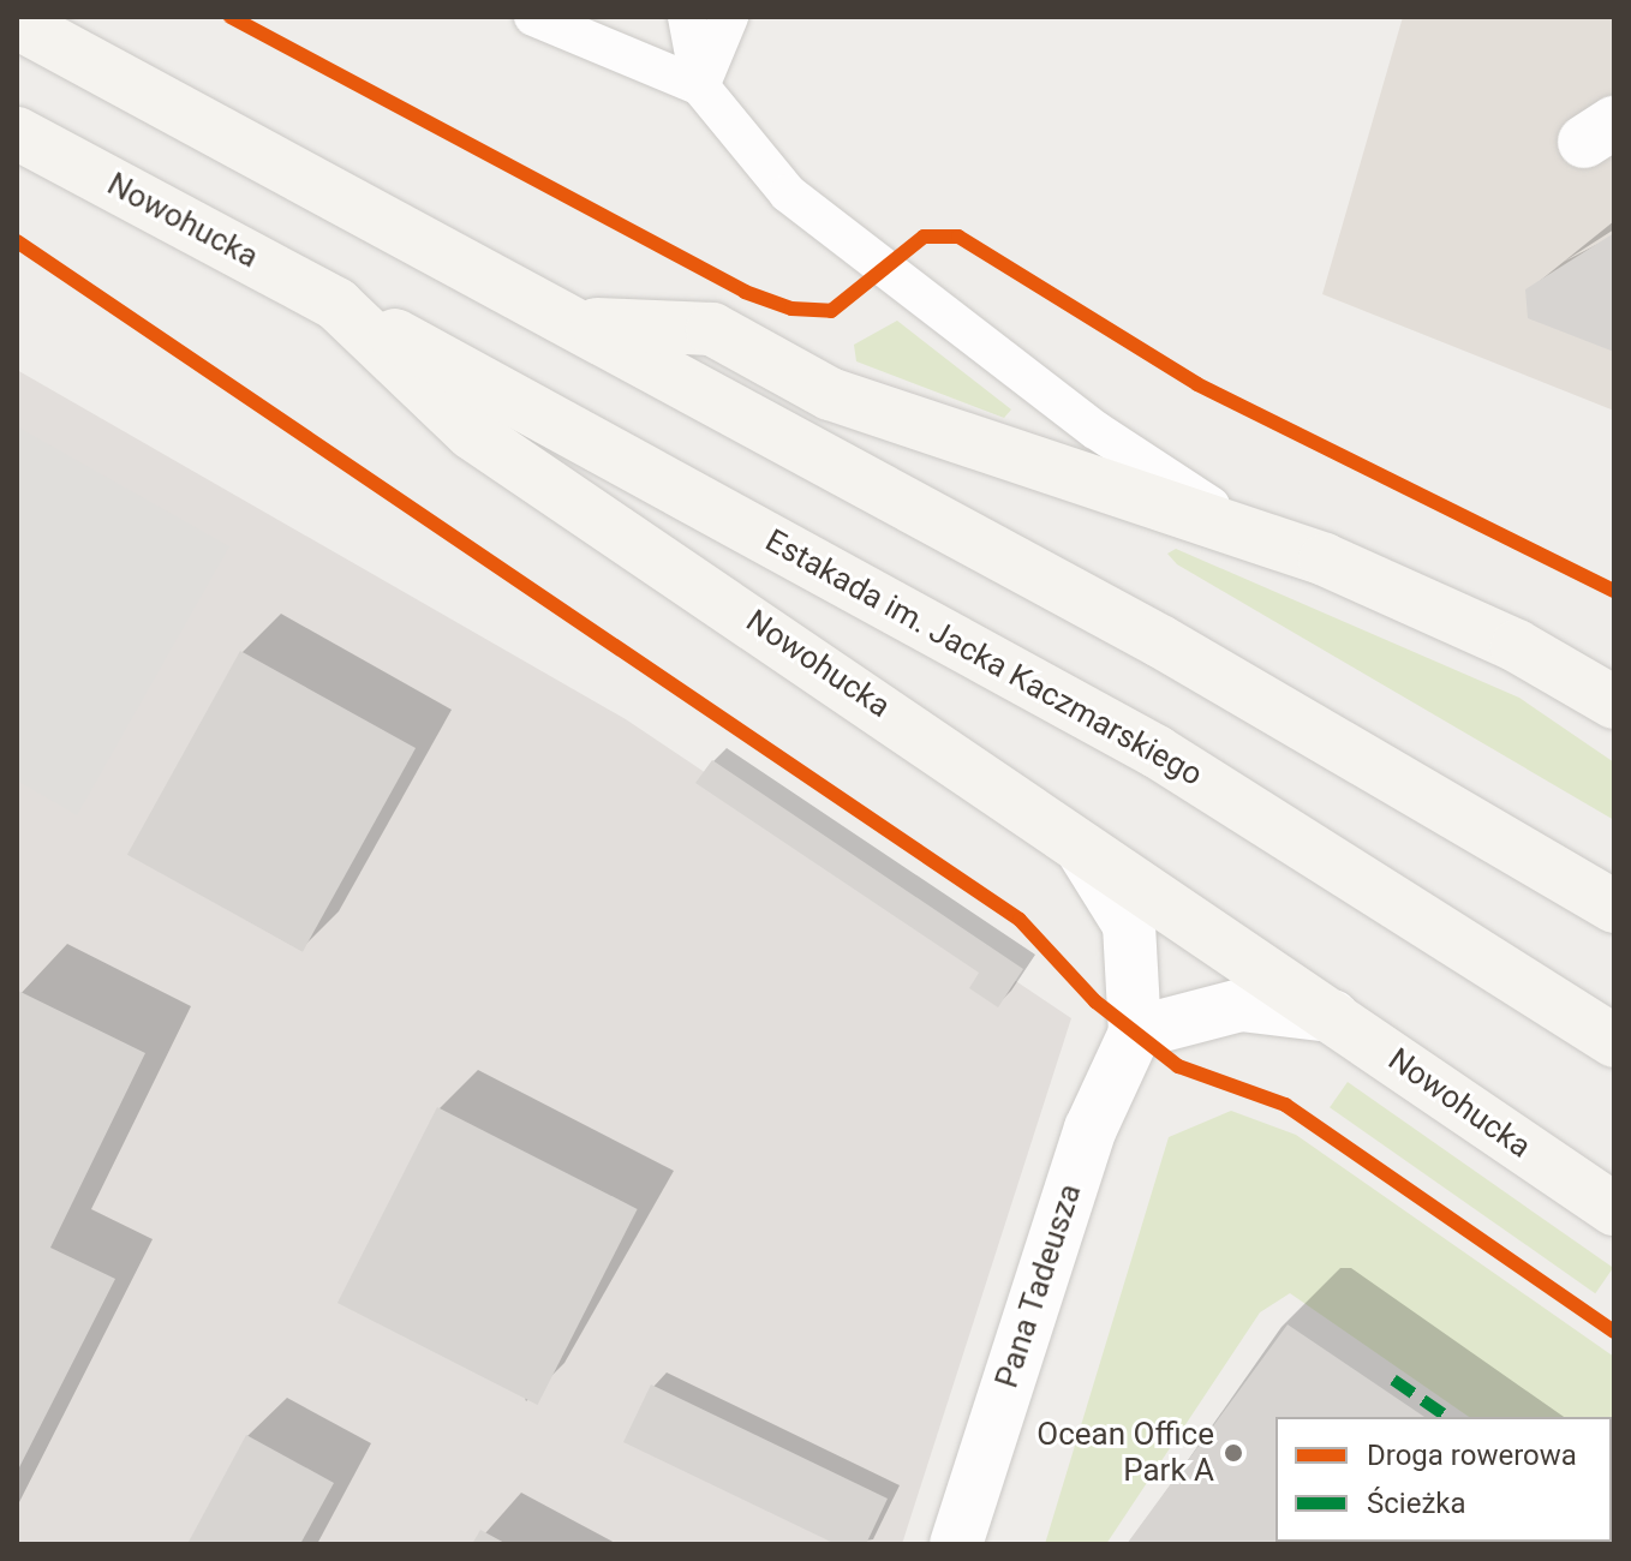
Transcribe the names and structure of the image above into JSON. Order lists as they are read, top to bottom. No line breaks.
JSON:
{"streets":{"main road":["Nowohucka","Estakada im. Jacka Kaczmarskiego"],"street":["Pana Tadeusza"]},"crossings":[["Nowohucka","Estakada im. Jacka Kaczmarskiego"],["Nowohucka","Pana Tadeusza"]],"places":["Ocean Office Park A"],"legend":["Droga rowerowa","Ścieżka"]}
